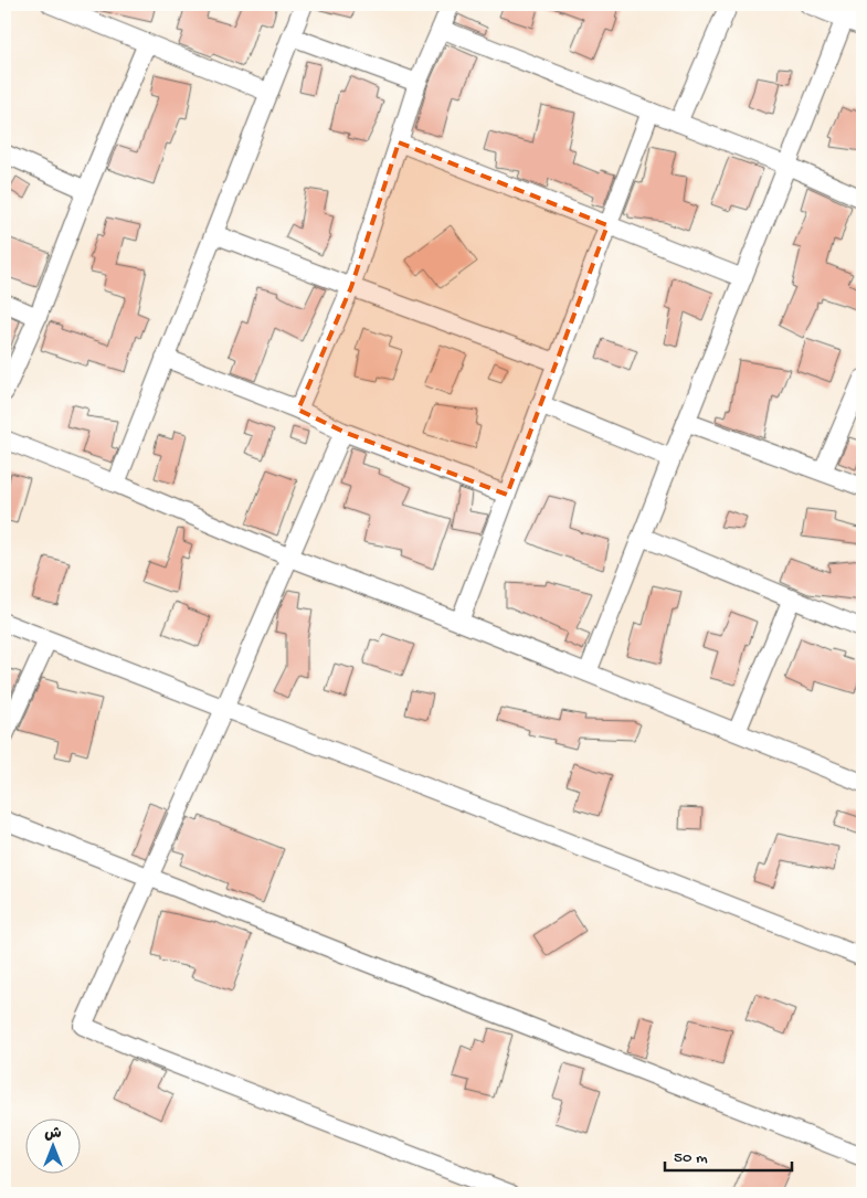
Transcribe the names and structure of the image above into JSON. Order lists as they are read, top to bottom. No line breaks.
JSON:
{"scale_bar":"50 m","north":"top"}
